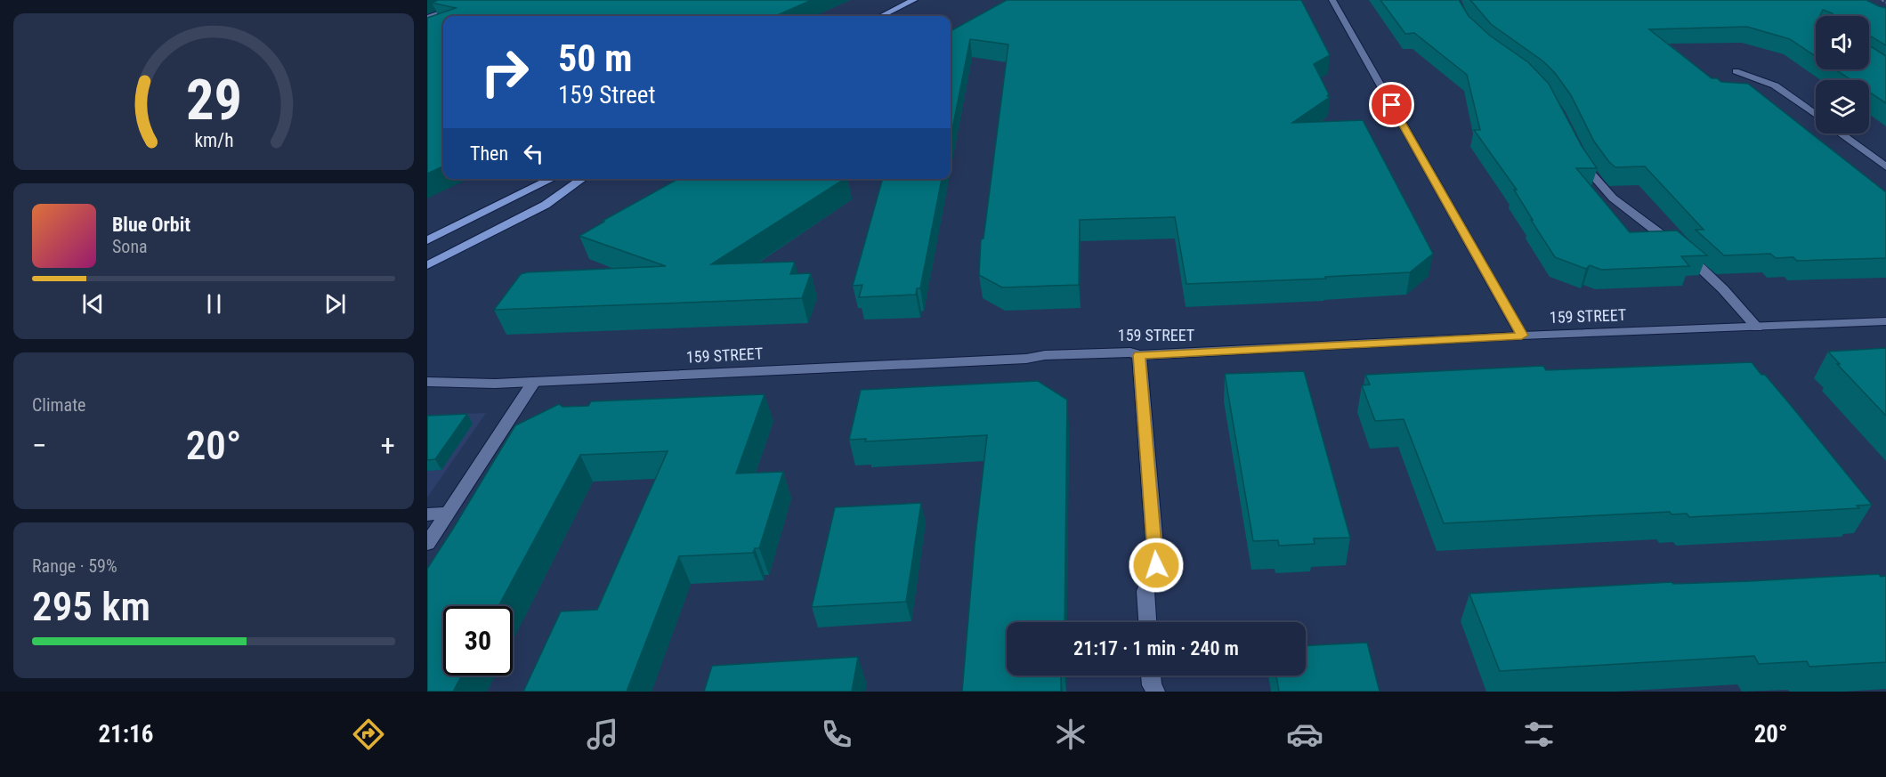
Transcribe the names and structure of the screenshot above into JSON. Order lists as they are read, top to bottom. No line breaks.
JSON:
{"streets":{"street":["159 STREET"]},"page":{"turn":["50 m","159 Street"],"then":"Then","song":["Blue Orbit","Sona"],"tile":["Climate",["Range · 59%","295 km"]],"heat":["−","20°","+"],"limit":"30","trip":"21:17 · 1 min · 240 m","tabs":["21:16","20°"],"gauge":["29","km/h"]}}
